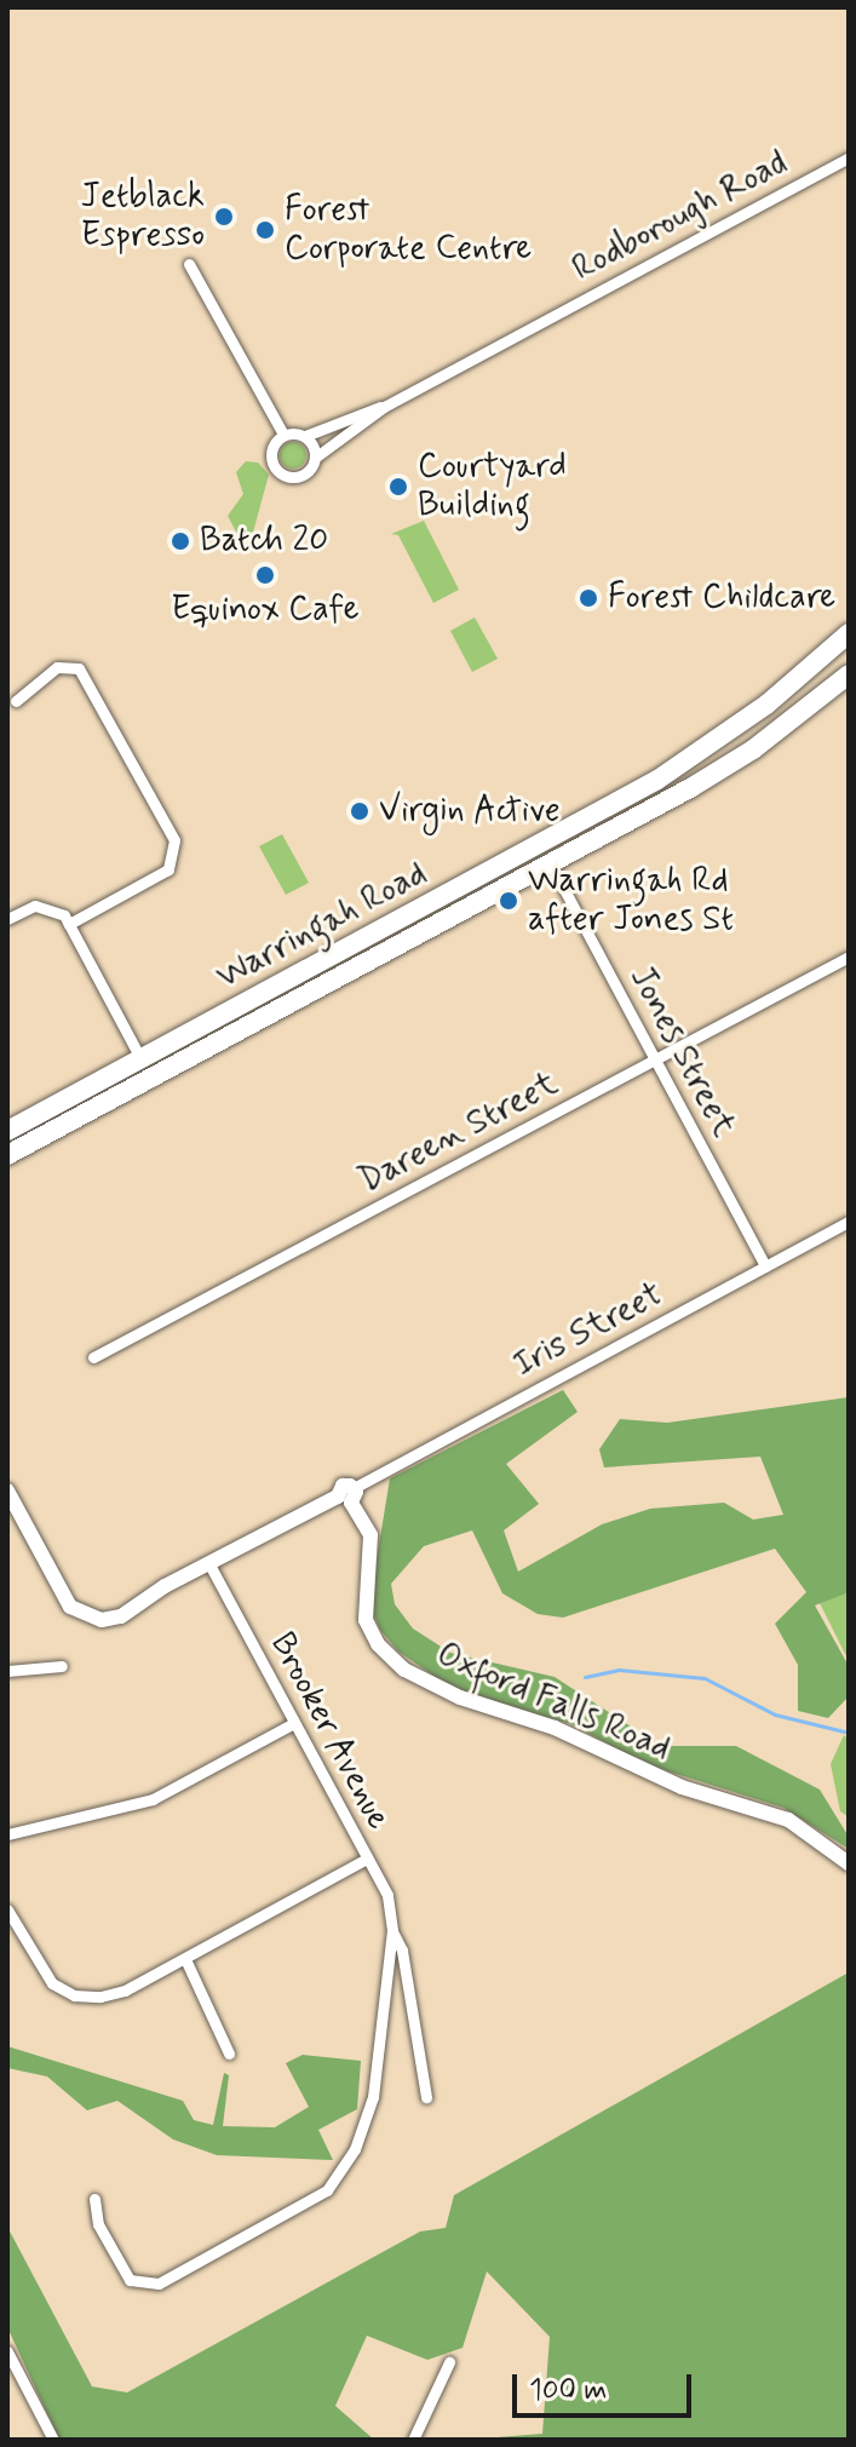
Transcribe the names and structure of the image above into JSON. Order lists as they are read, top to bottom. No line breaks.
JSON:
{"streets":{"highway":["Warringah Road"],"street":["Rodborough Road","Jones Street","Dareen Street","Iris Street","Oxford Falls Road","Brooker Avenue"]},"crossings":[["Warringah Road","Jones Street"],["Jones Street","Dareen Street"],["Jones Street","Iris Street"],["Iris Street","Oxford Falls Road"]],"places":["Jetblack Espresso","Forest Corporate Centre","Courtyard Building","Batch 20","Equinox Cafe","Forest Childcare","Virgin Active","Warringah Rd after Jones St"],"scale_bar":"100 m"}
